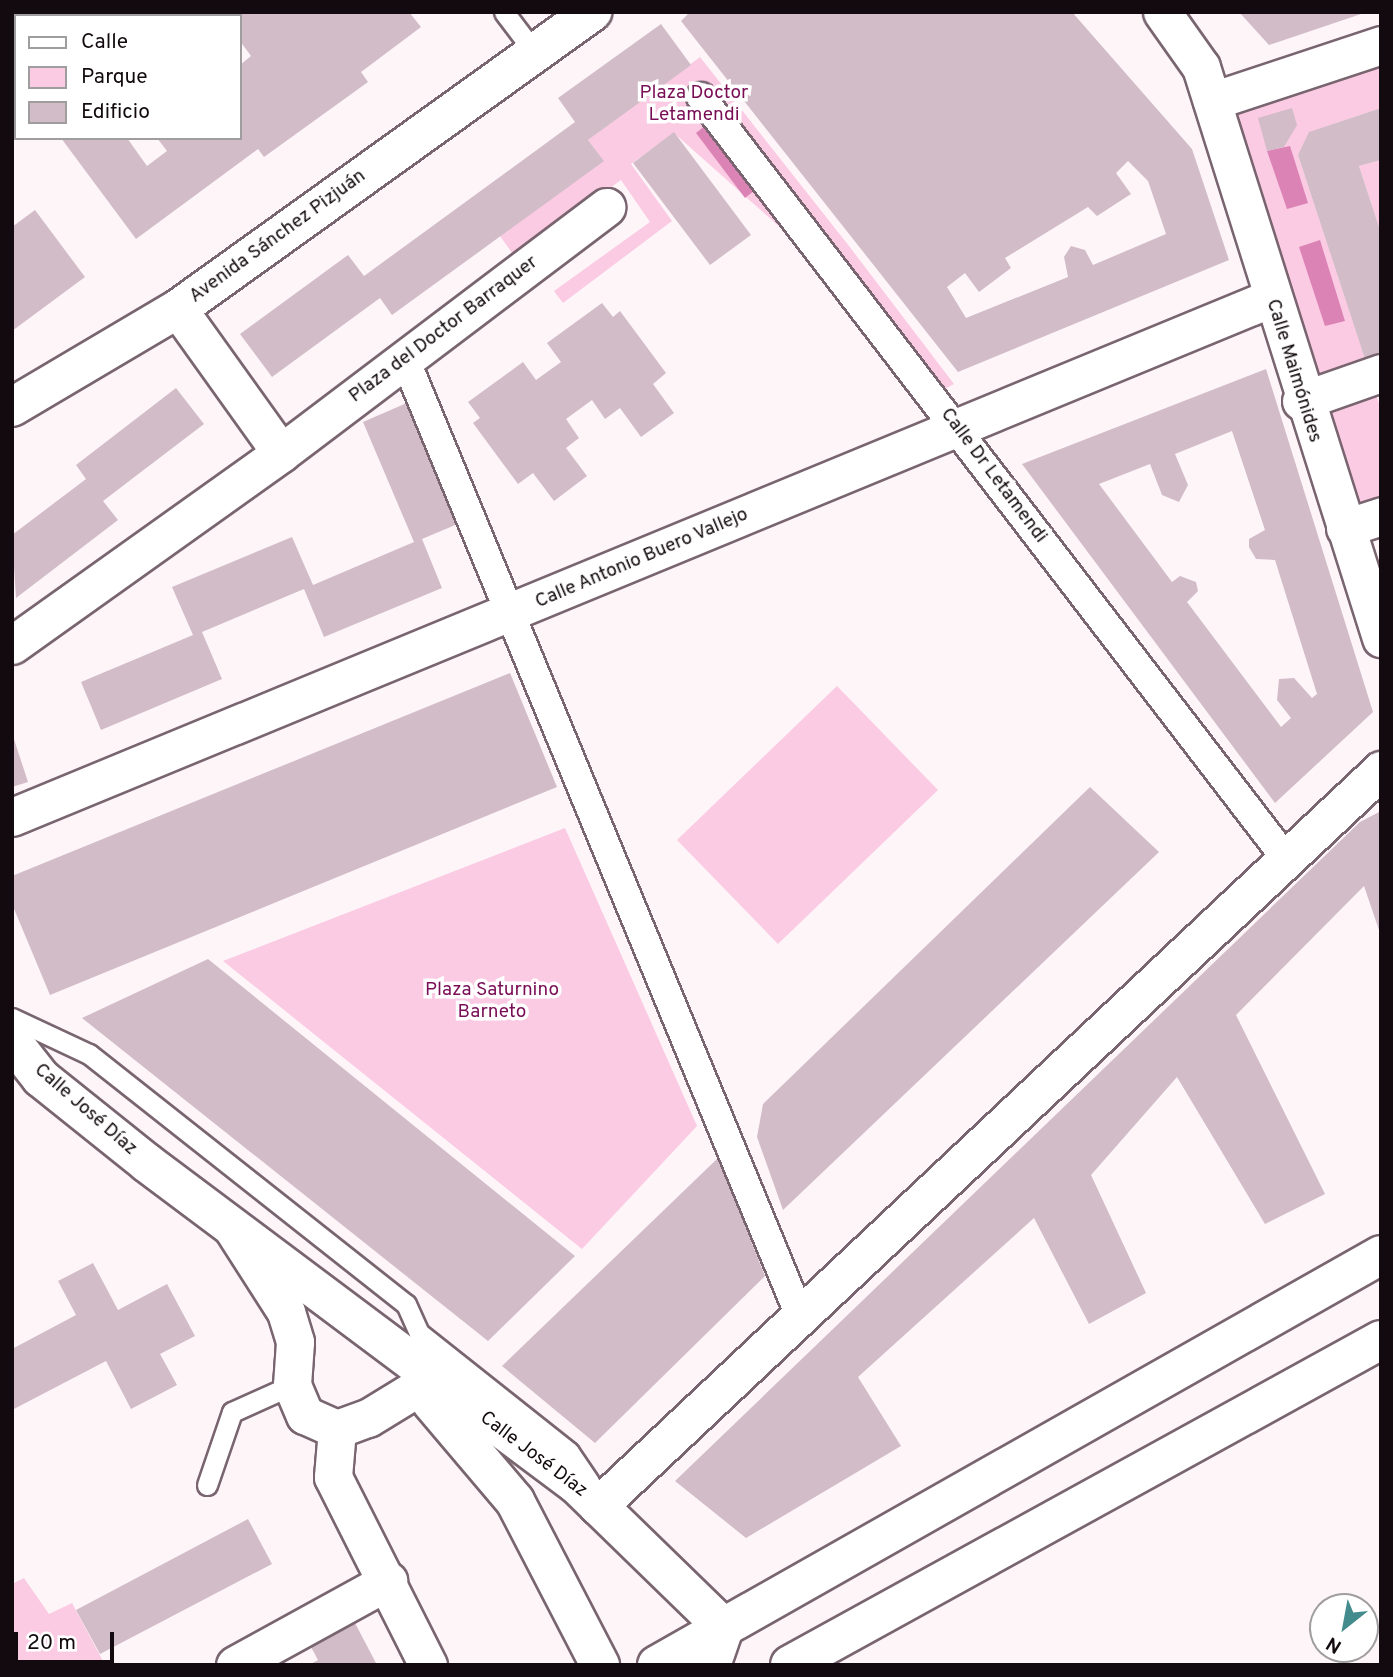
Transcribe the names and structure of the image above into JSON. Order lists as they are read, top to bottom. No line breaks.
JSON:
{"streets":{"main road":["Avenida Sánchez Pizjuán","Calle José Díaz"],"street":["Plaza del Doctor Barraquer","Calle Maimónides","Calle Dr Letamendi","Calle Antonio Buero Vallejo"]},"crossings":[["Calle Maimónides","Calle Antonio Buero Vallejo"],["Calle Dr Letamendi","Calle Antonio Buero Vallejo"]],"parks":["Plaza Doctor Letamendi","Plaza Saturnino Barneto"],"legend":["Calle","Parque","Edificio"],"scale_bar":"20 m","north":"bottom left"}
